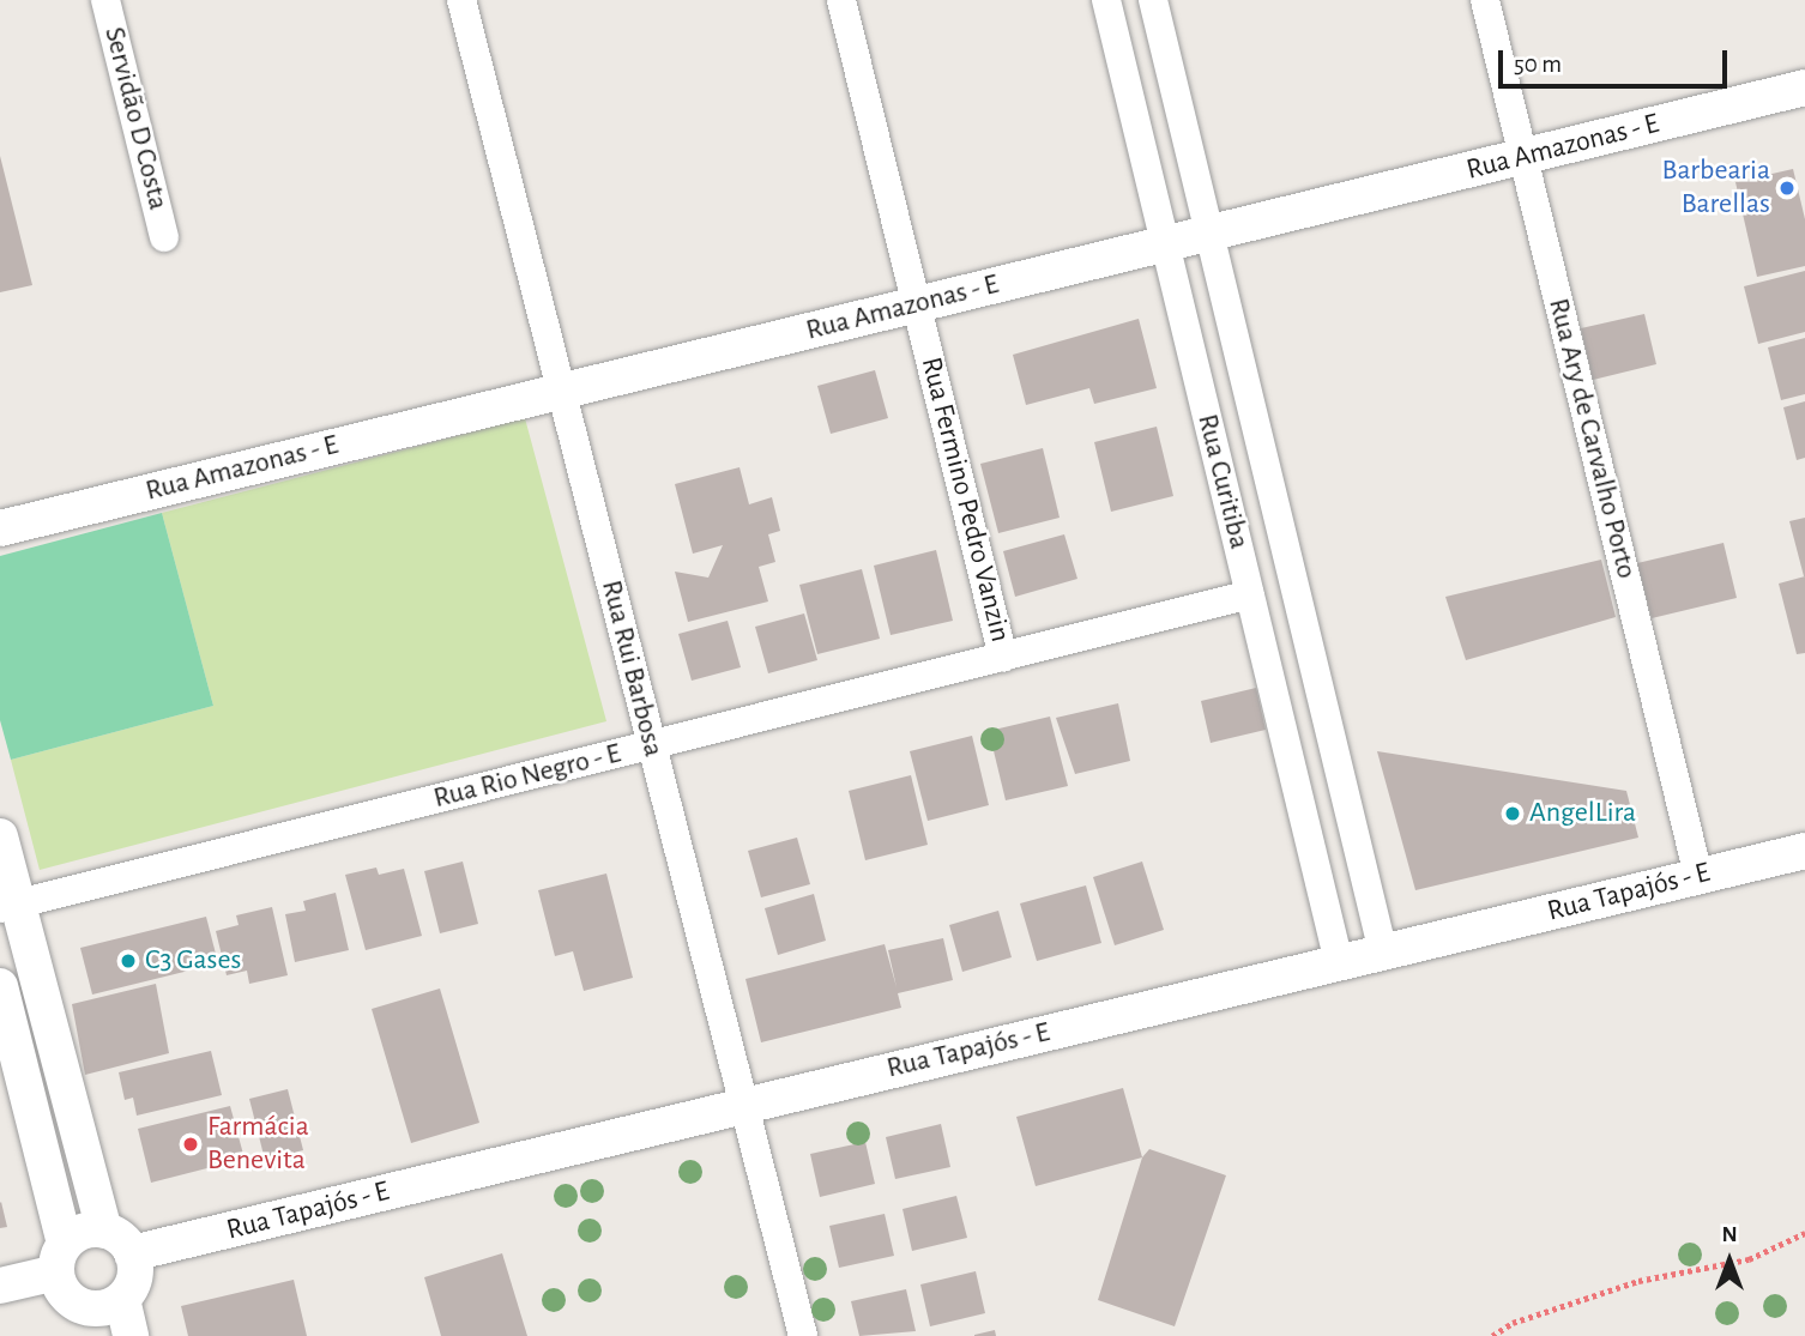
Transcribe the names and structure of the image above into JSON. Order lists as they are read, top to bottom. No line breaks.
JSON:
{"streets":{"street":["Servidão D Costa","Rua Amazonas - E","Rua Ary de Carvalho Porto","Rua Curitiba","Rua Fermino Pedro Vanzin","Rua Rui Barbosa","Rua Rio Negro - E","Rua Tapajós - E"]},"crossings":[["Rua Amazonas - E","Rua Ary de Carvalho Porto"],["Rua Amazonas - E","Rua Curitiba"],["Rua Amazonas - E","Rua Fermino Pedro Vanzin"],["Rua Amazonas - E","Rua Rui Barbosa"],["Rua Ary de Carvalho Porto","Rua Tapajós - E"],["Rua Curitiba","Rua Rio Negro - E"],["Rua Curitiba","Rua Tapajós - E"],["Rua Fermino Pedro Vanzin","Rua Rio Negro - E"],["Rua Rui Barbosa","Rua Rio Negro - E"],["Rua Rui Barbosa","Rua Tapajós - E"]],"places":["Barbearia Barellas","AngelLira","C3 Gases","Farmácia Benevita"],"scale_bar":"50 m","north":"top"}
